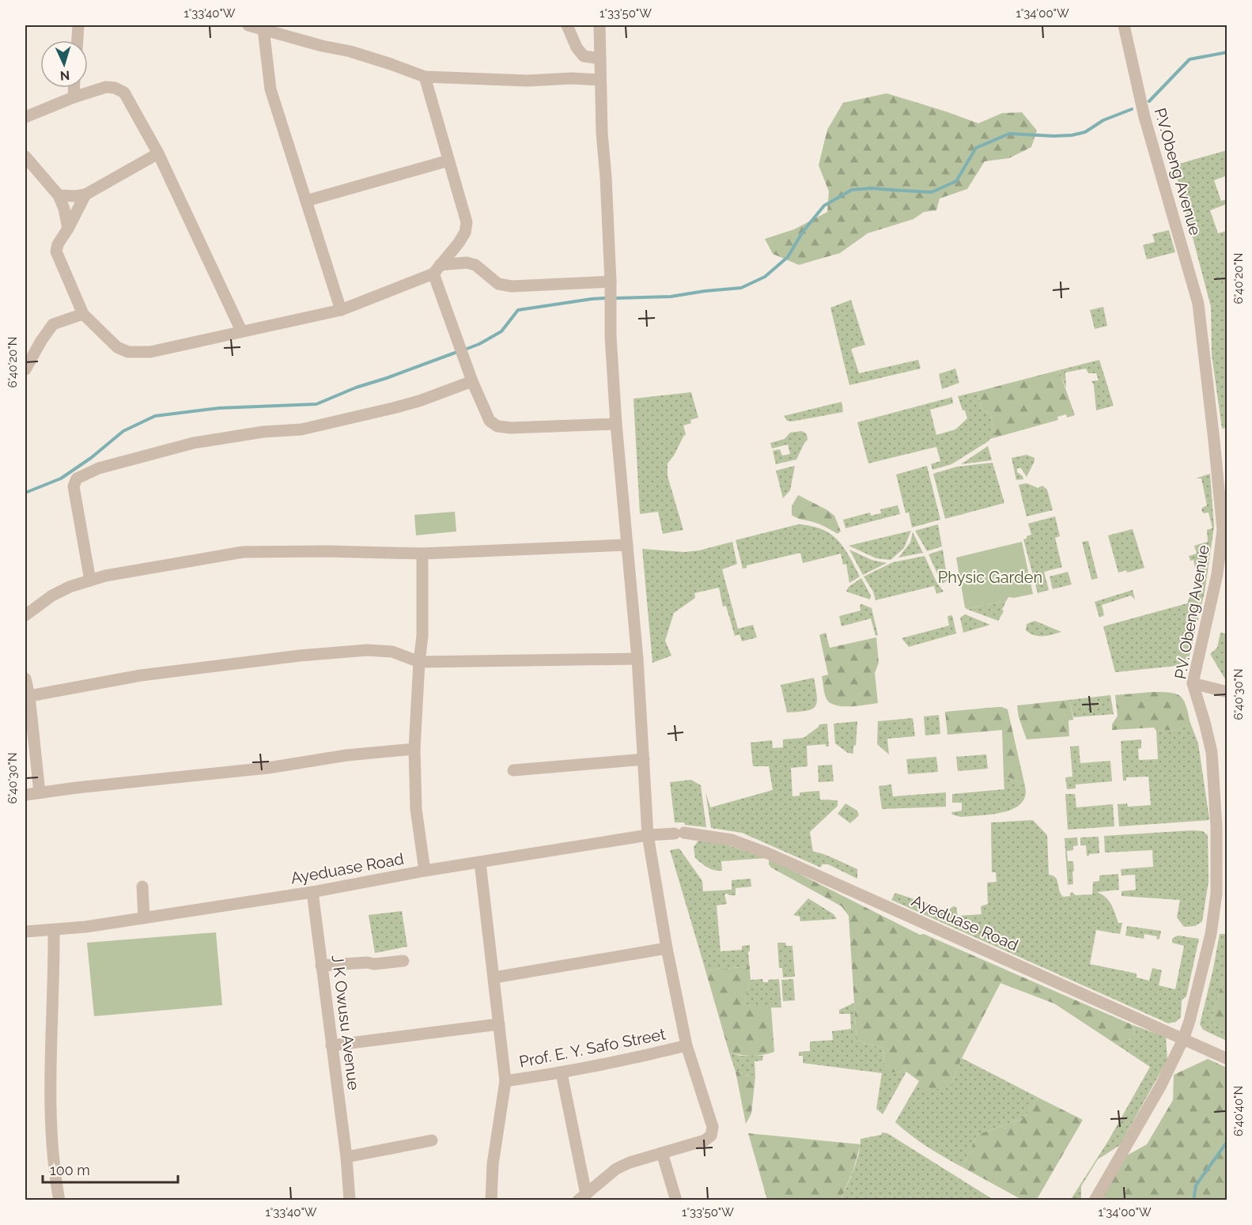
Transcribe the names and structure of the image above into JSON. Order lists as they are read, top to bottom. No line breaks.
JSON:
{"streets":{"street":["P.V.Obeng Avenue","P.V. Obeng Avenue","Ayeduase Road","J K Owusu Avenue","Prof. E. Y. Safo Street"]},"crossings":[["P.V.Obeng Avenue","P.V. Obeng Avenue"],["P.V. Obeng Avenue","Ayeduase Road"],["Ayeduase Road","J K Owusu Avenue"]],"parks":["Physic Garden"],"scale_bar":"100 m","north":"bottom","coordinates":["1°33'40\"W","1°33'50\"W","1°34'00\"W","6°40'20\"N","6°40'30\"N","6°40'40\"N"]}
